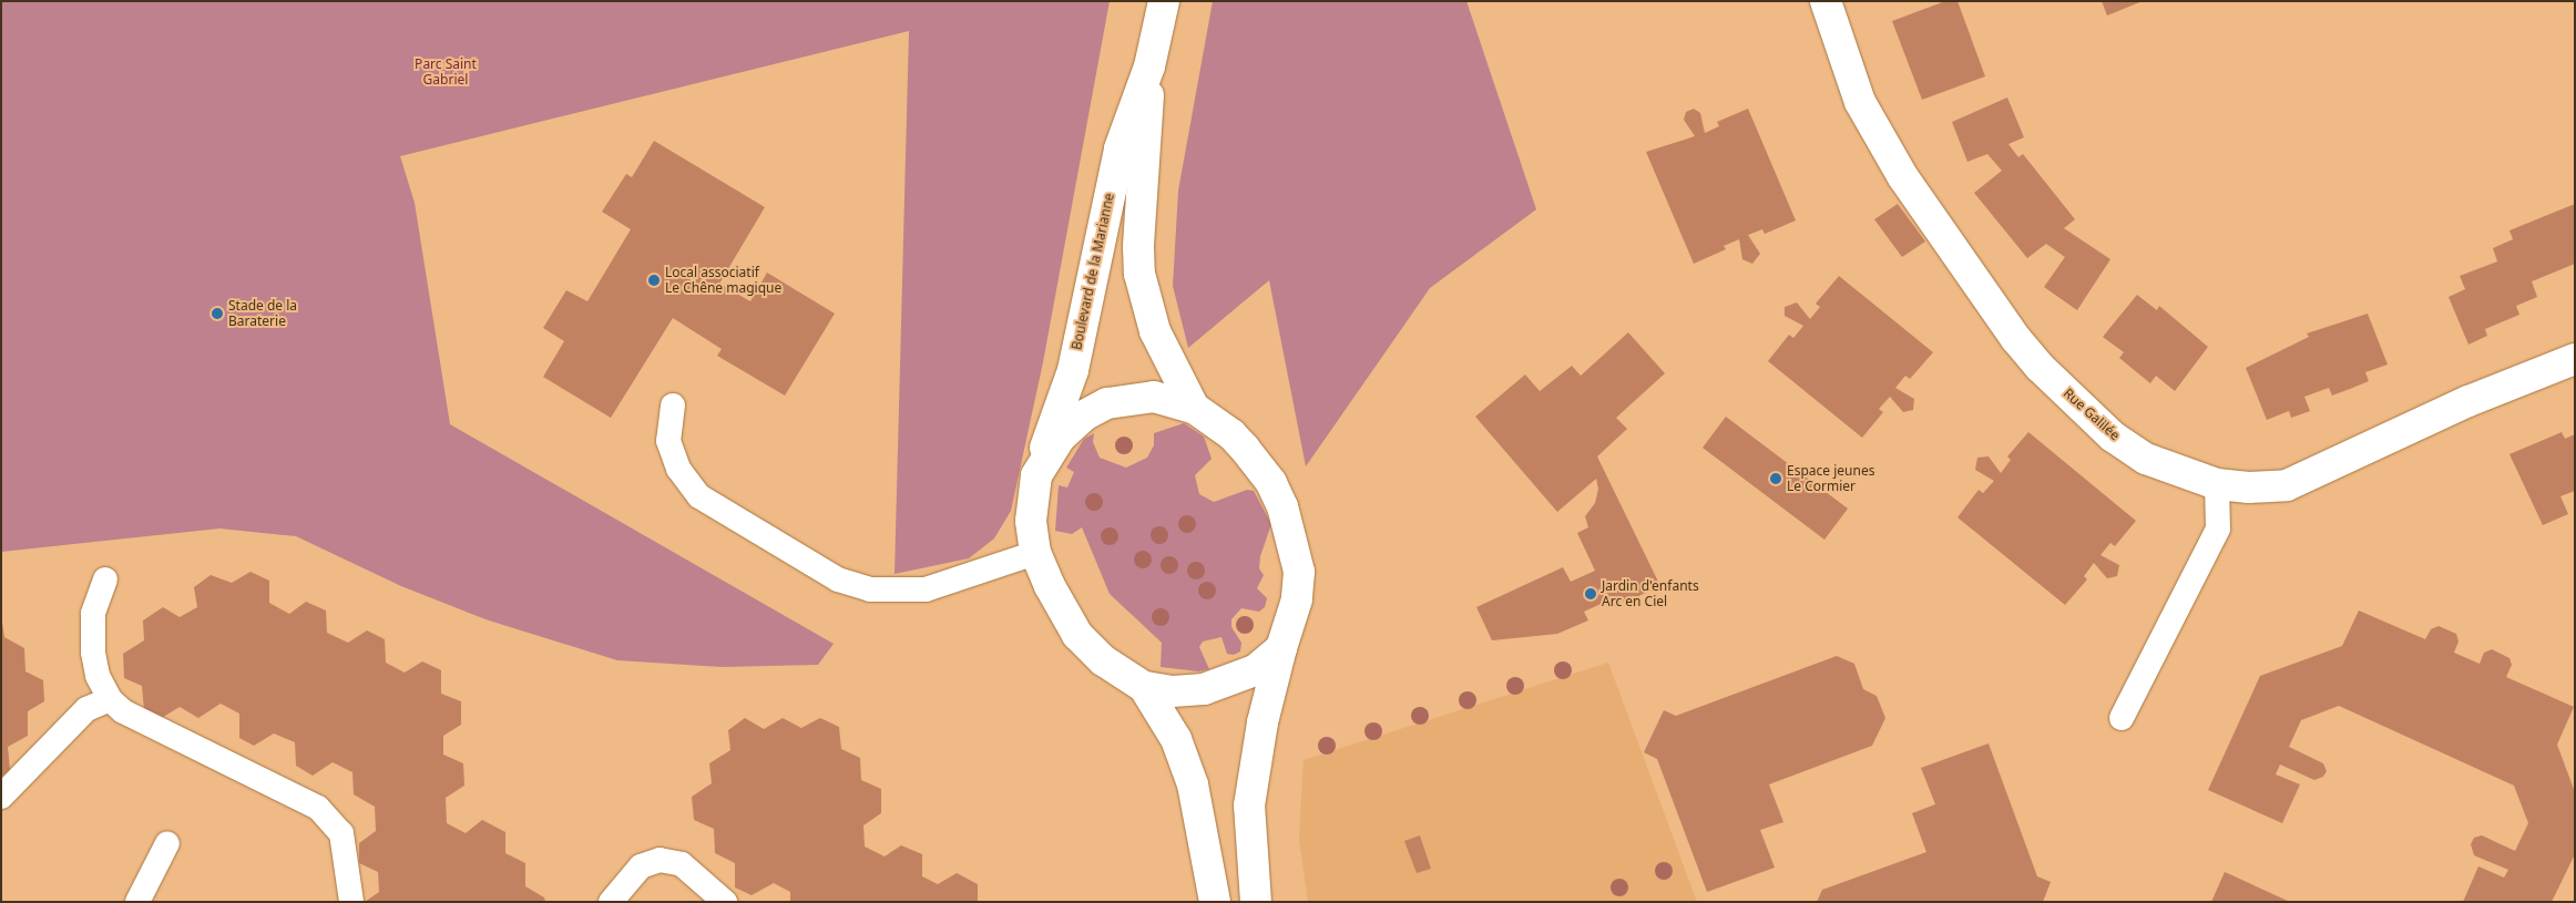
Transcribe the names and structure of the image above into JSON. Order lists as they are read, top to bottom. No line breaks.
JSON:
{"streets":{"street":["Boulevard de la Marianne","Rue Galilée"]},"parks":["Parc Saint Gabriel"],"places":["Local associatif Le Chêne magique","Stade de la Baraterie","Espace jeunes Le Cormier","Jardin d'enfants Arc en Ciel"]}
